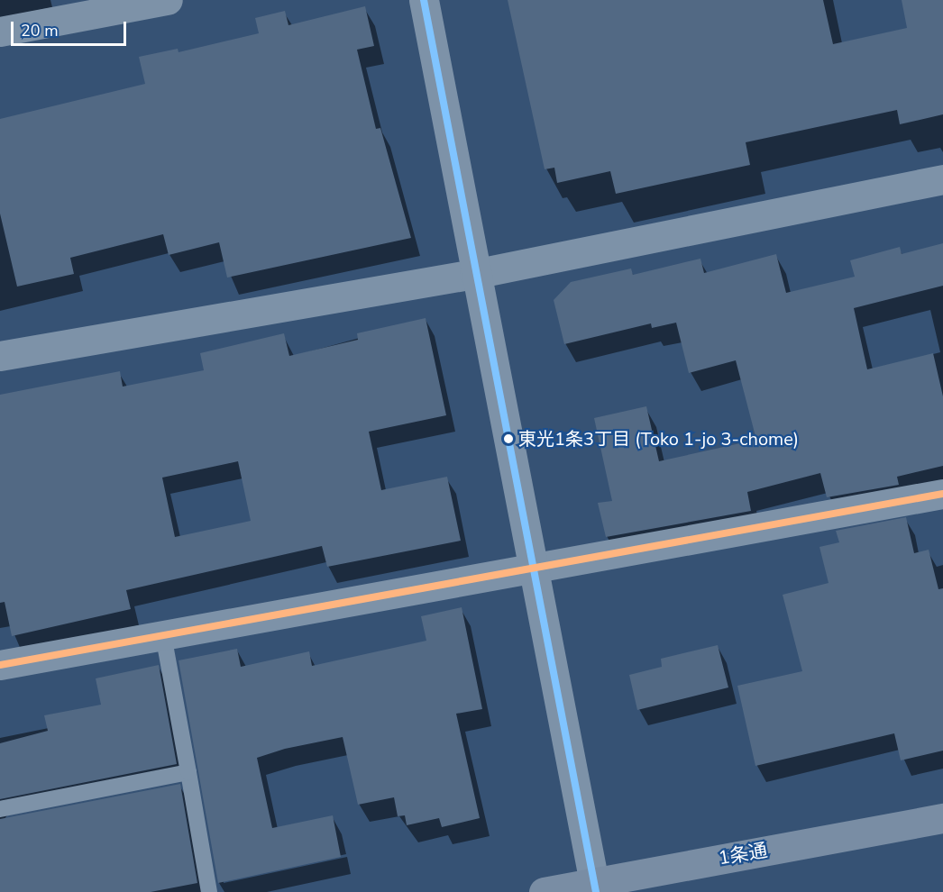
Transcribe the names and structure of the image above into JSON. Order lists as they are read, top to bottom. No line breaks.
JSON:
{"streets":{"main road":["1条通"]},"places":["東光1条3丁目 (Toko 1-jo 3-chome)"],"scale_bar":"20 m"}
